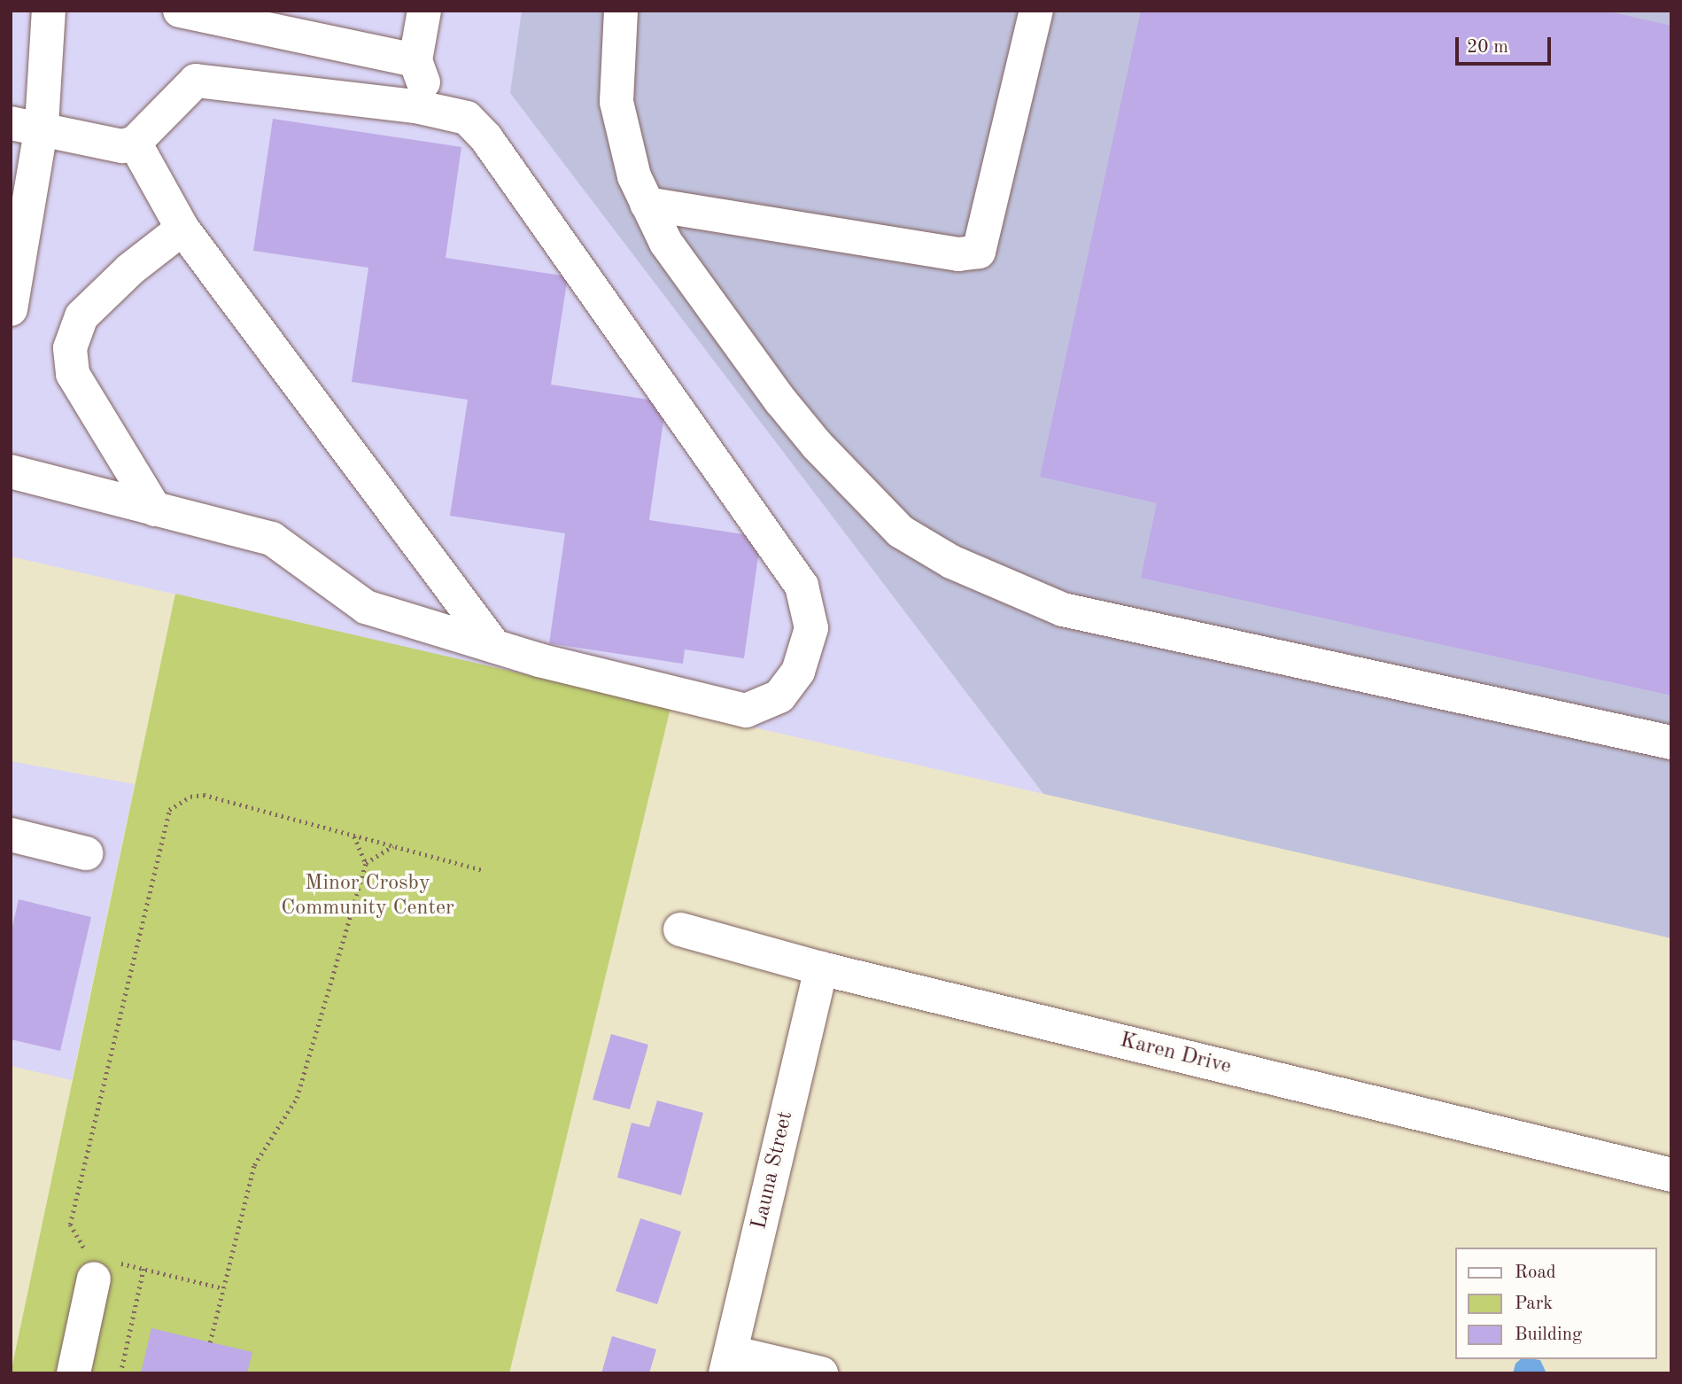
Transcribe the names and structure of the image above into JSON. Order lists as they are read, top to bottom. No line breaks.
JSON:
{"streets":{"street":["Karen Drive","Launa Street"]},"crossings":[["Karen Drive","Launa Street"]],"parks":["Minor Crosby Community Center"],"legend":["Road","Park","Building"],"scale_bar":"20 m"}
